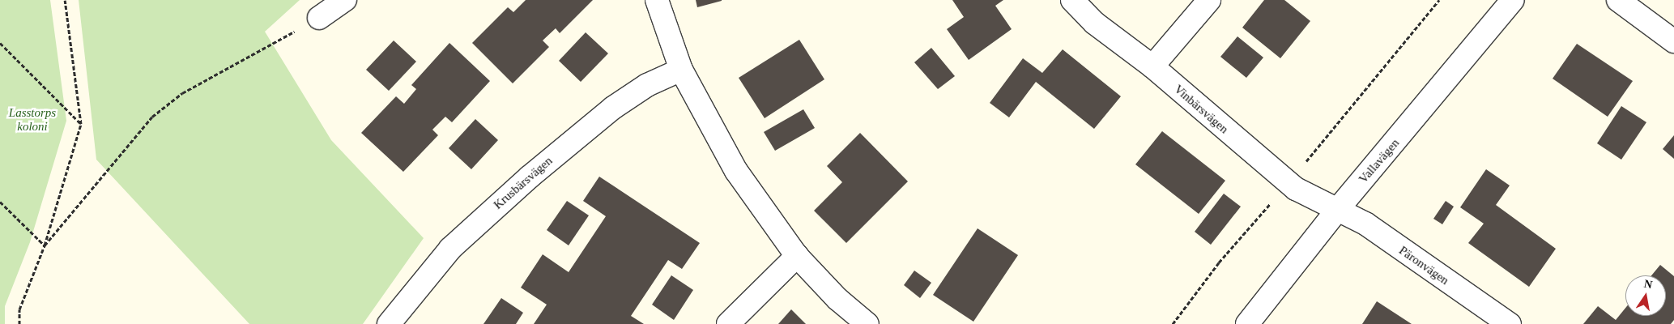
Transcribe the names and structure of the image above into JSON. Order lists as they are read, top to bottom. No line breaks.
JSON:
{"streets":{"street":["Vinbärsvägen","Vallavägen","Krusbärsvägen","Päronvägen"]},"crossings":[["Vinbärsvägen","Vallavägen"],["Vinbärsvägen","Päronvägen"],["Vallavägen","Päronvägen"]],"parks":["Lasstorps koloni"],"north":"top"}
